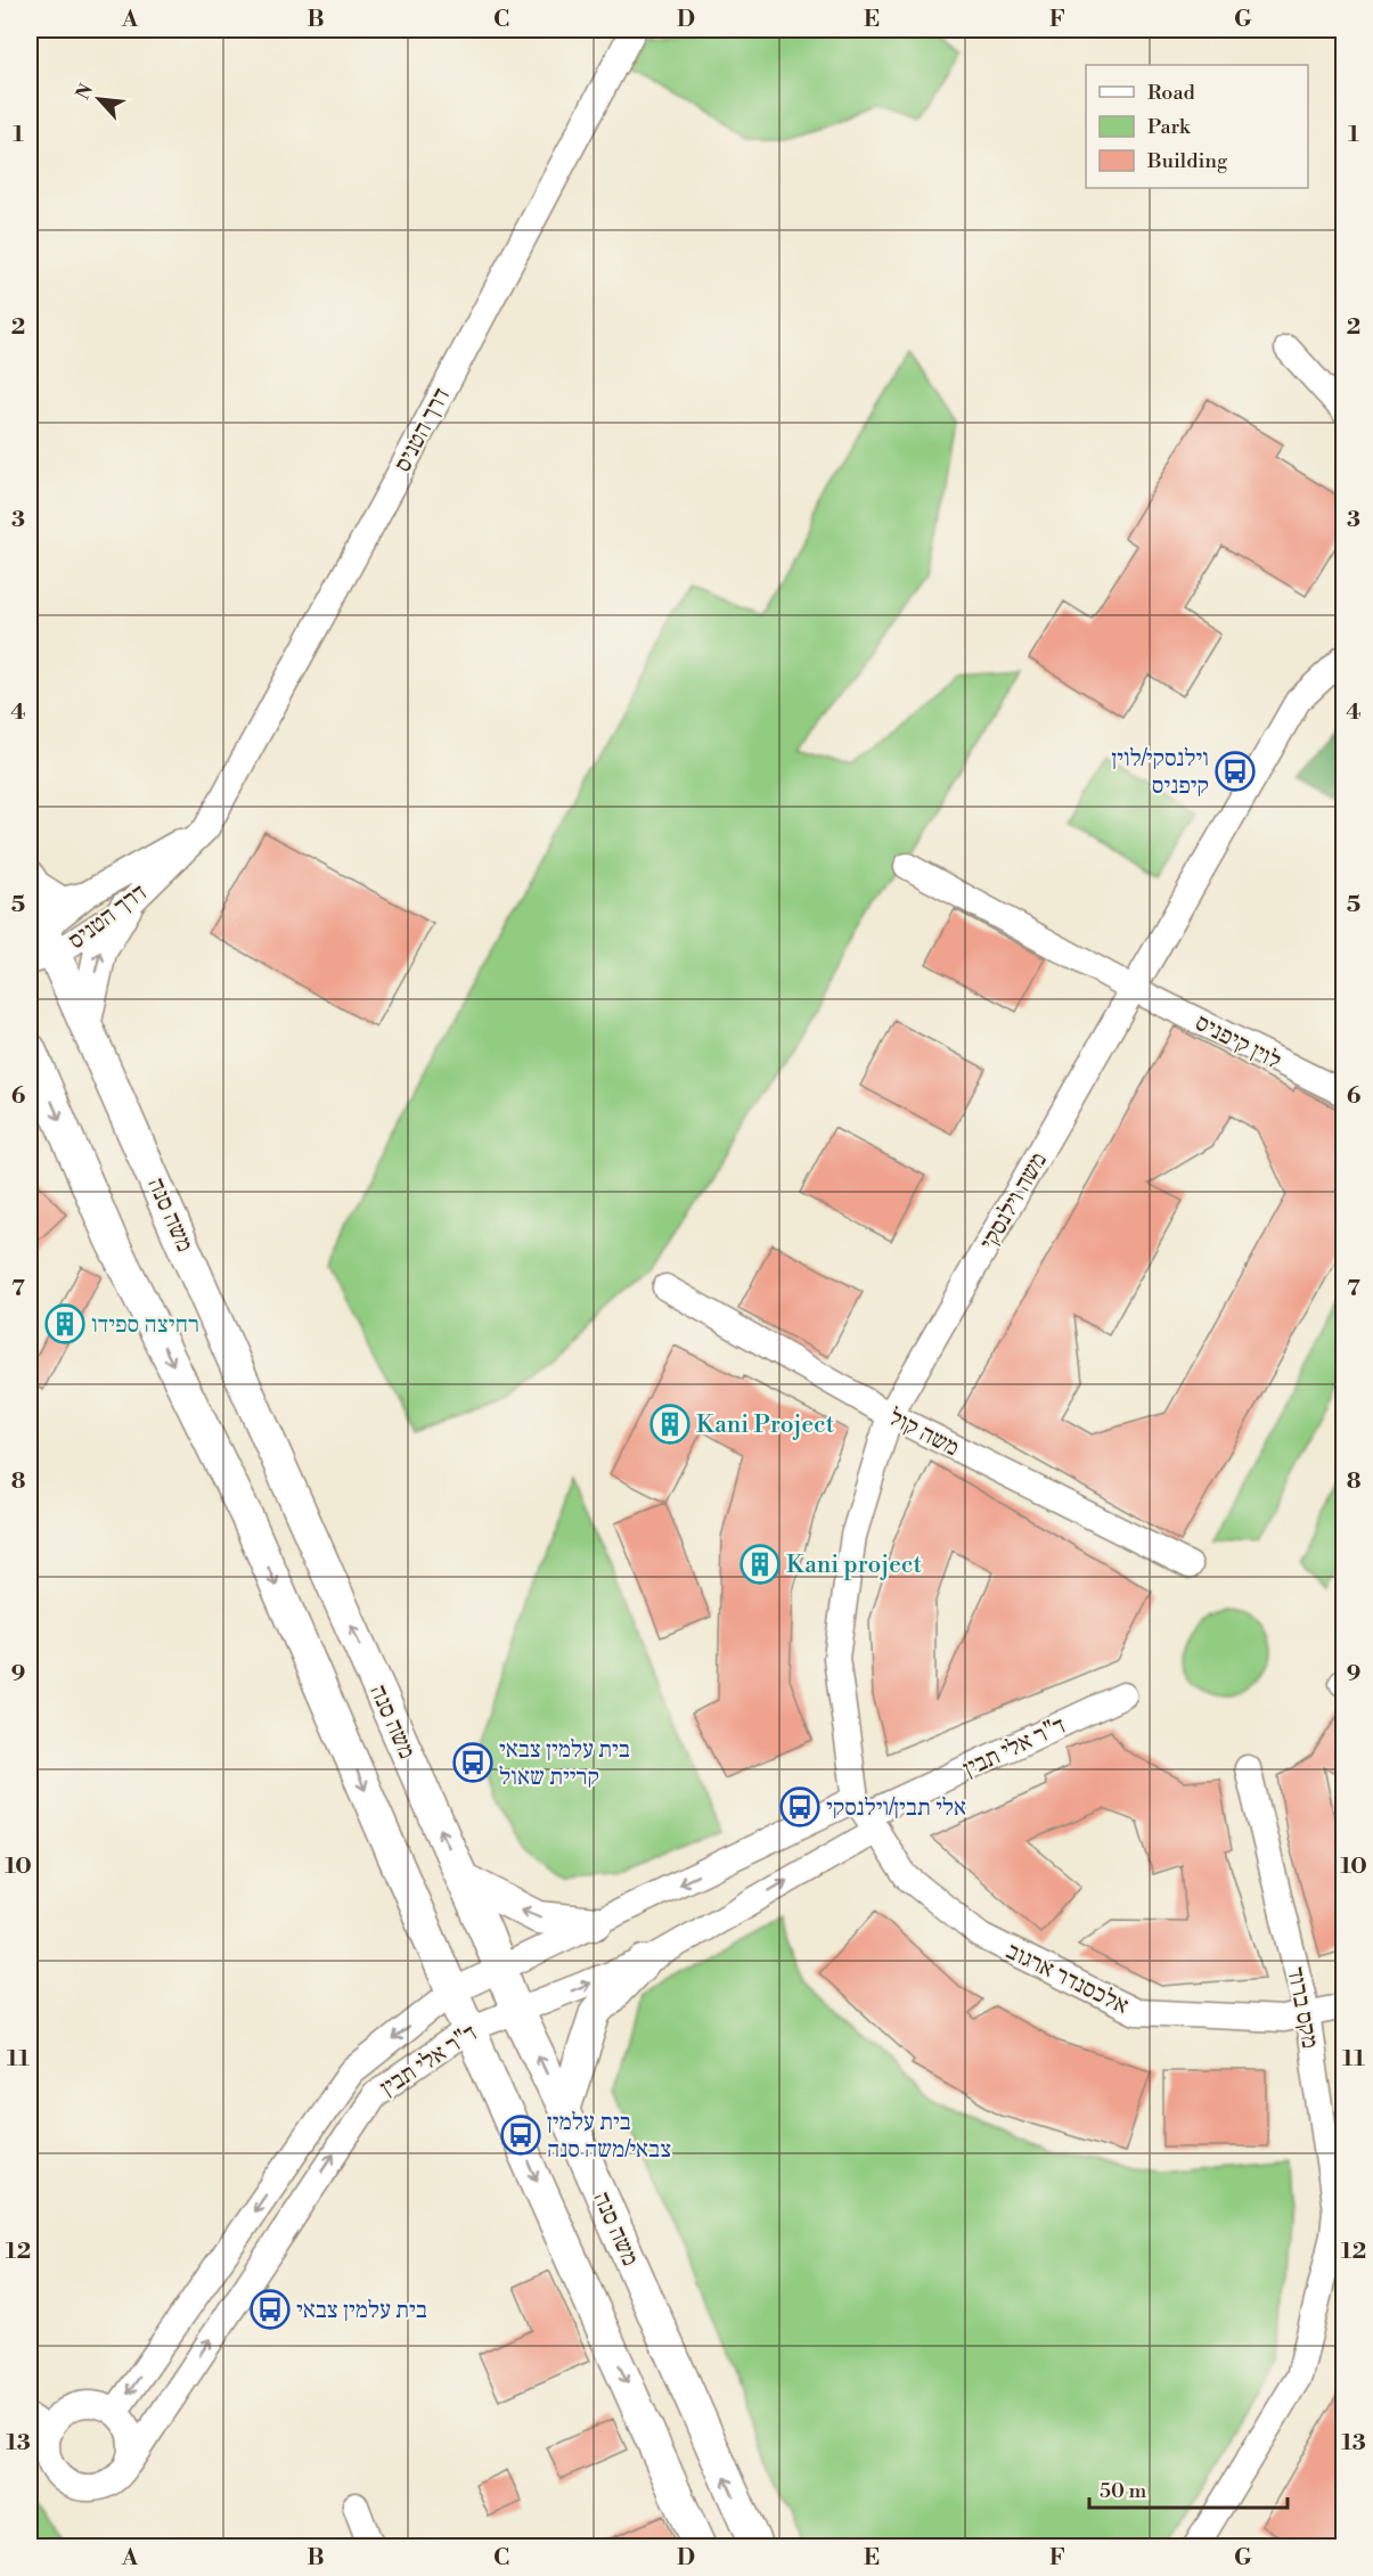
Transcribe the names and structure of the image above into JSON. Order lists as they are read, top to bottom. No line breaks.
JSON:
{"streets":{"main road":["משה סנה"],"street":["דרך הטניס","לוין קיפניס","משה וילנסקי","משה קול","ד\"ר אלי תבין","אלכסנדר ארגוב","מקס ברוד"]},"crossings":[["דרך הטניס","משה סנה"],["לוין קיפניס","משה וילנסקי"],["משה וילנסקי","משה קול"],["משה וילנסקי","ד\"ר אלי תבין"],["משה וילנסקי","אלכסנדר ארגוב"],["משה סנה","ד\"ר אלי תבין"],["ד\"ר אלי תבין","אלכסנדר ארגוב"],["אלכסנדר ארגוב","מקס ברוד"]],"places":{"bus stop":["וילנסקי/לוין קיפניס","בית עלמין צבאי קריית שאול","אלי תבין/וילנסקי","בית עלמין צבאי/משה סנה","בית עלמין צבאי"],"building":["רחיצה ספידו","Kani Project","Kani project"]},"legend":["Road","Park","Building"],"scale_bar":"50 m","north":"top left","grid":{"columns":["A","B","C","D","E","F","G"],"rows":["1","2","3","4","5","6","7","8","9","10","11","12","13"]}}
